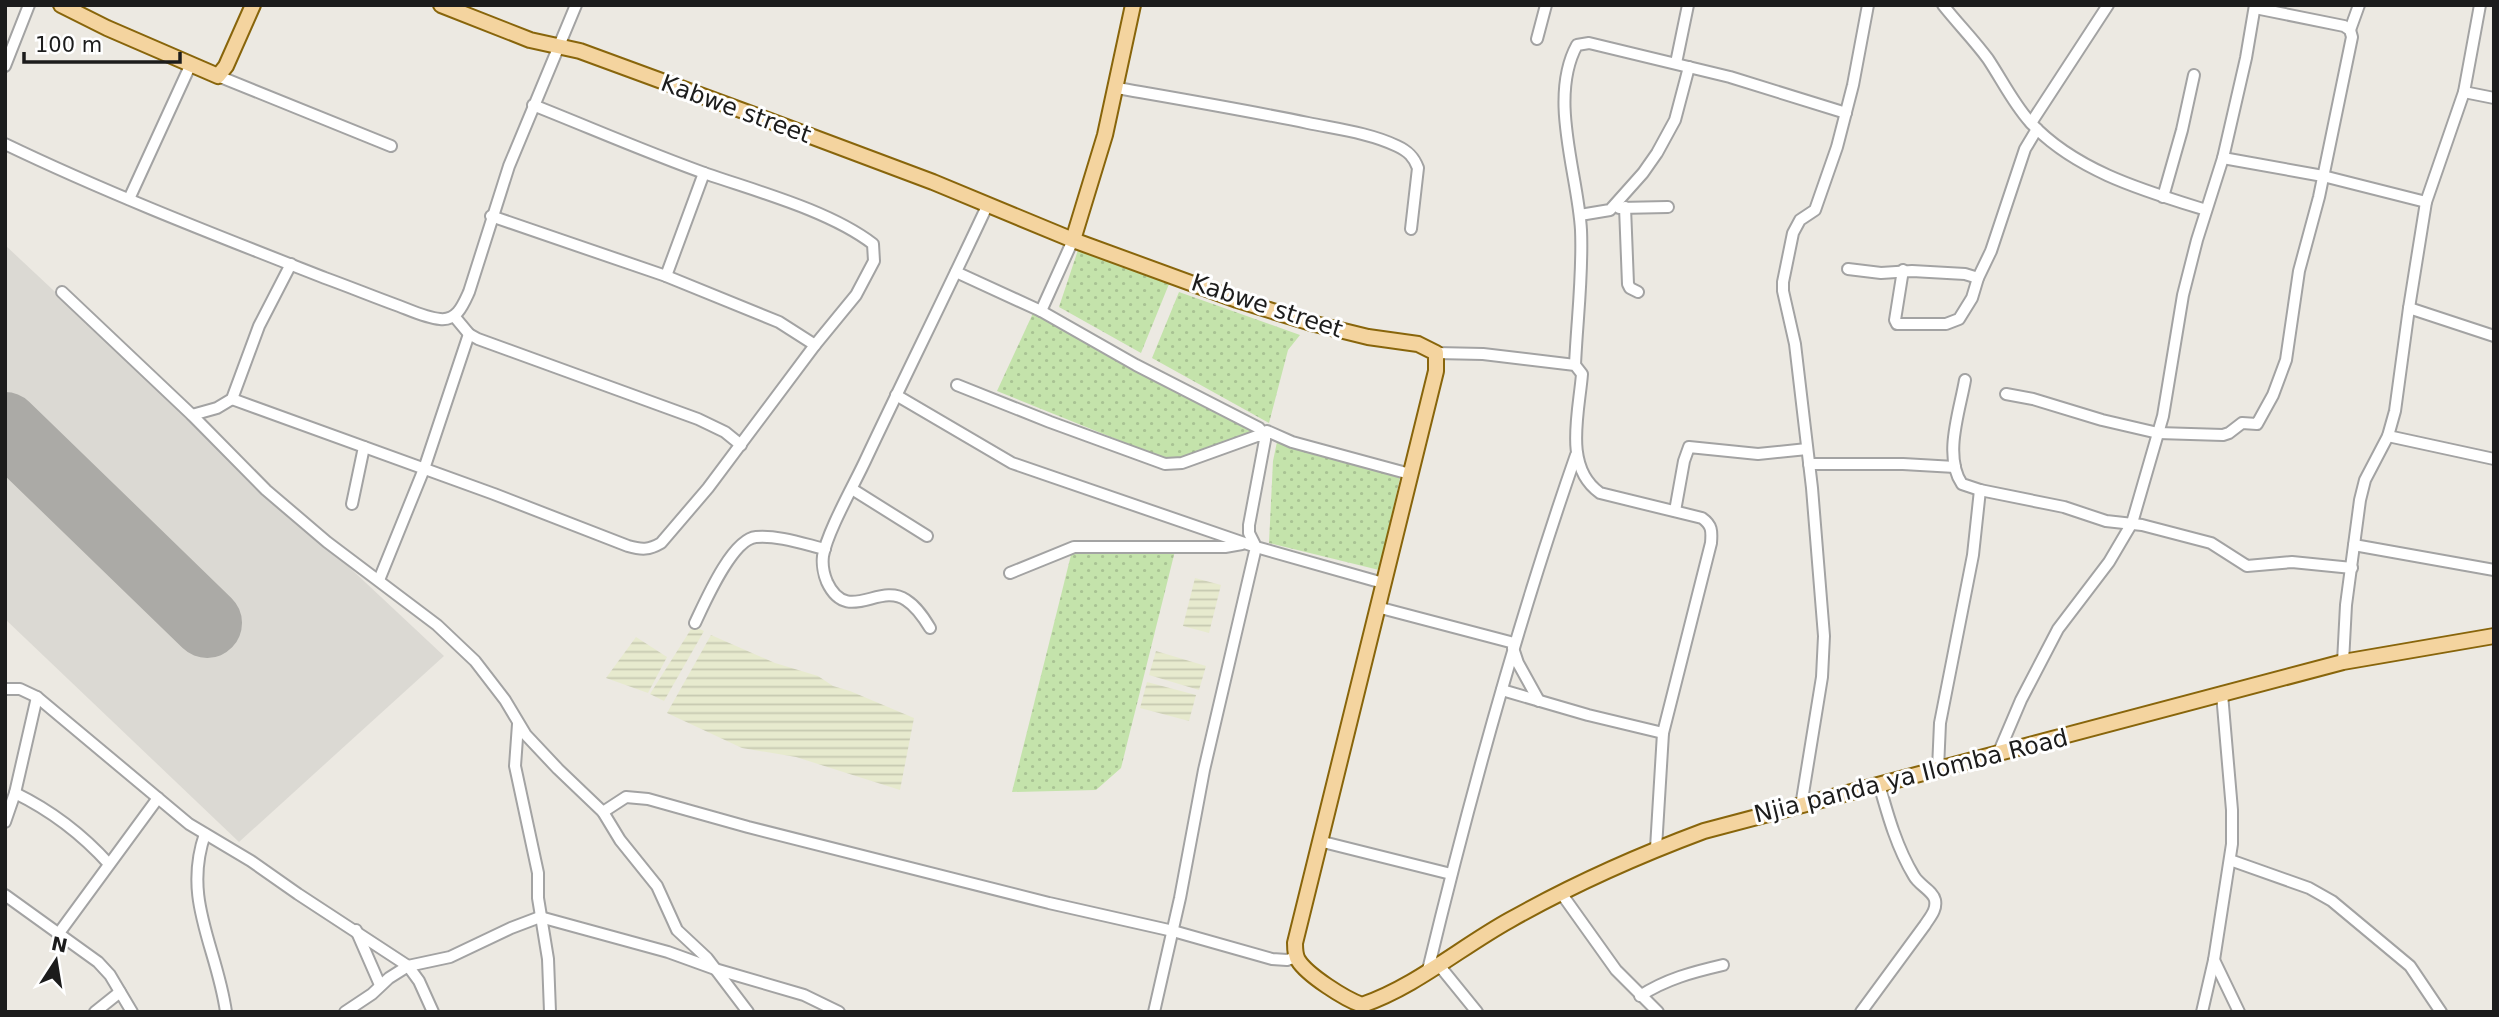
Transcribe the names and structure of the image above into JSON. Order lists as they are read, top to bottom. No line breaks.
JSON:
{"streets":{"main road":["Kabwe street","Njia panda ya Ilomba Road"]},"scale_bar":"100 m","north":"top"}
